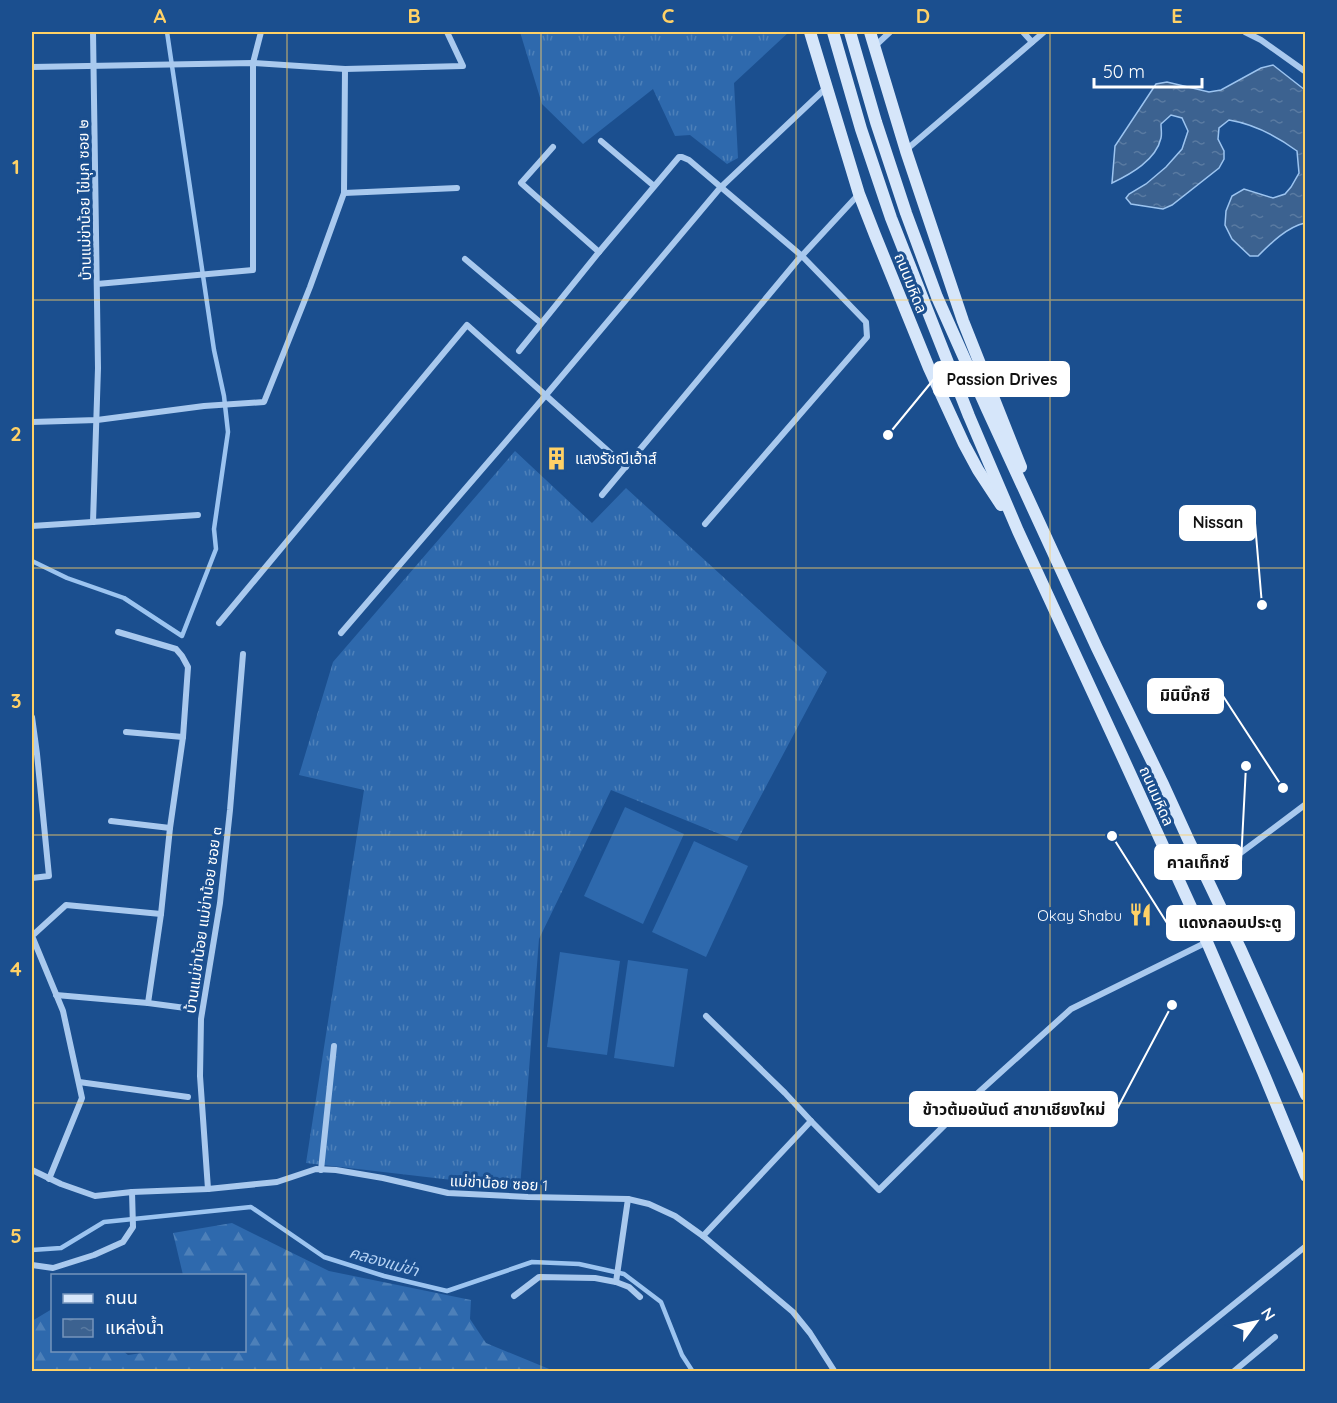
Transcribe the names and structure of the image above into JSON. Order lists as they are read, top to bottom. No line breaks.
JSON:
{"streets":{"main road":["ถนนมหิดล"],"street":["บ้านแม่ข่าน้อย ไข่มุก ซอย ๒","บ้านแม่ข่าน้อย แม่ข่าน้อย ซอย ๓","แม่ข่าน้อย ซอย 1"]},"crossings":[["บ้านแม่ข่าน้อย แม่ข่าน้อย ซอย ๓","แม่ข่าน้อย ซอย 1"]],"water":["คลองแม่ข่า"],"places":{"other":["Passion Drives","Nissan","คาลเท็กซ์","มินิบิ๊กซี","แดงกลอนประตู","ข้าวต้มอนันต์ สาขาเชียงใหม่"],"building":["แสงรัชณีเฮ้าส์"],"restaurant":["Okay Shabu"]},"legend":["ถนน","แหล่งน้ำ"],"scale_bar":"50 m","north":"top right","grid":{"columns":["A","B","C","D","E"],"rows":["1","2","3","4","5"]}}
